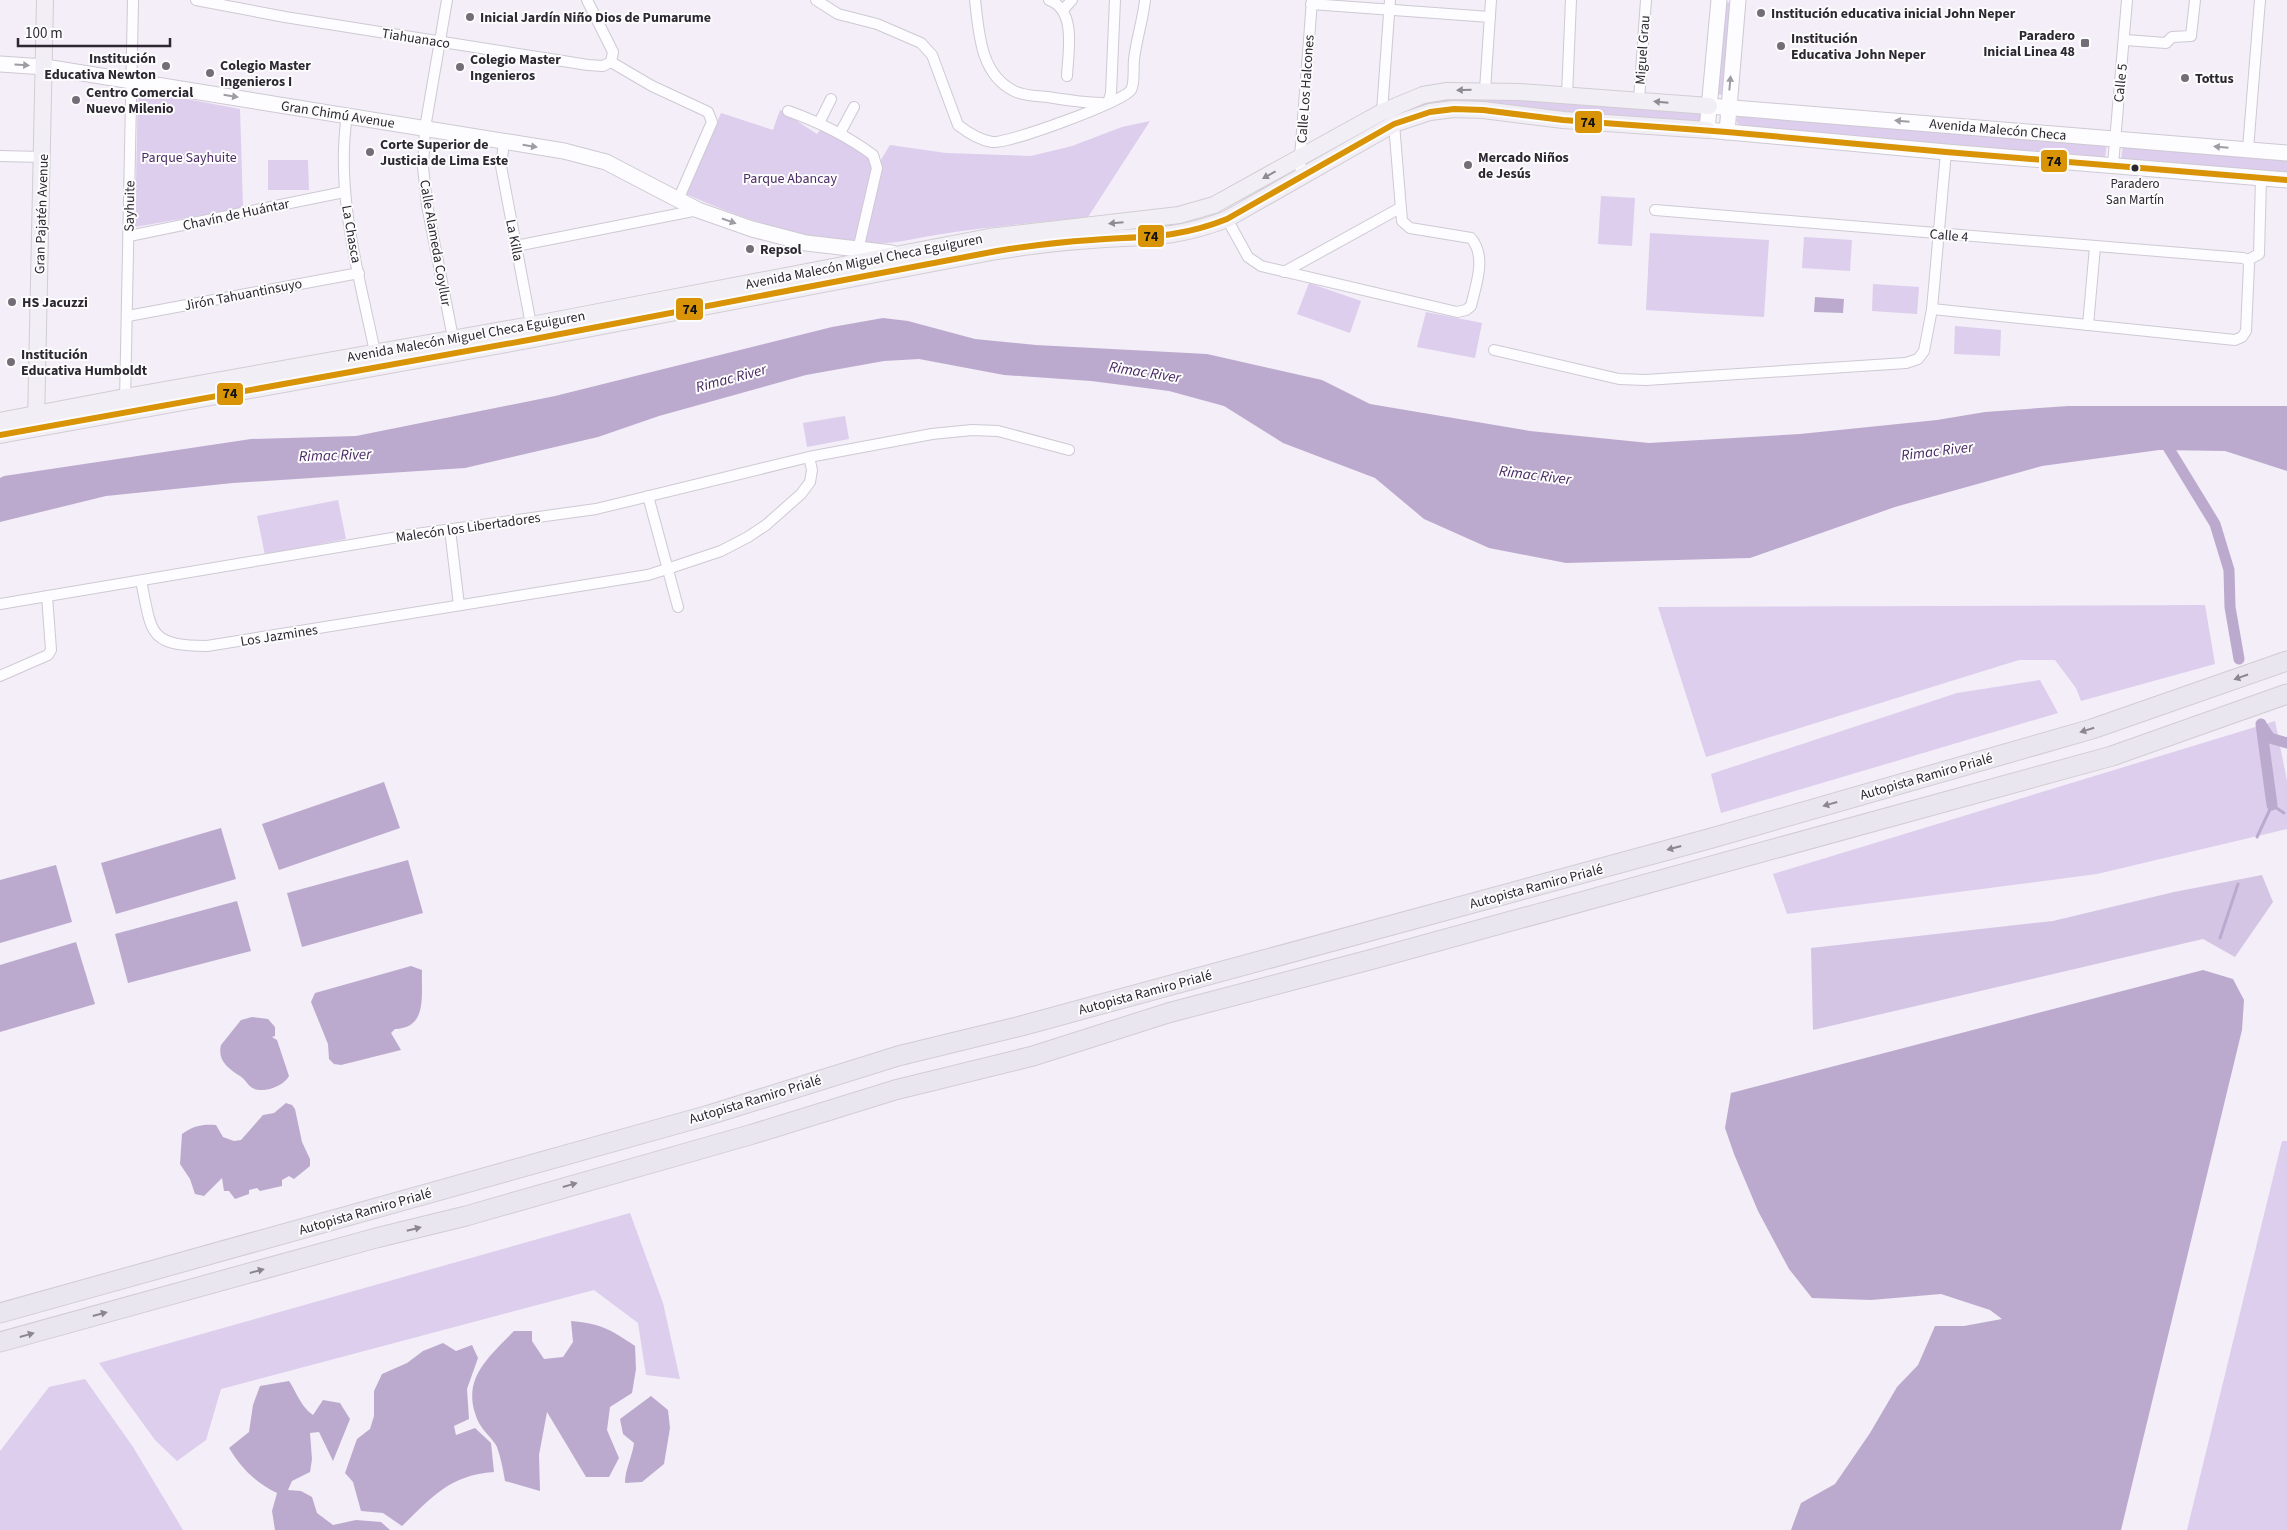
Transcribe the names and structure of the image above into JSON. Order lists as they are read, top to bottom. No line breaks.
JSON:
{"streets":{"highway":["Autopista Ramiro Prialé"],"main road":["Gran Chimú Avenue","Avenida Malecón Checa","Gran Pajatén Avenue","Avenida Malecón Miguel Checa Eguiguren"],"street":["Tiahuanaco","Miguel Grau","Calle 5","Calle Los Halcones","Sayhuite","Chavín de Huántar","La Chasca","Calle 4","La Killa","Calle Alameda Coyllur","Jirón Tahuantinsuyo","Malecón los Libertadores","Los Jazmines"]},"crossings":[["Tiahuanaco","Calle Alameda Coyllur"],["Miguel Grau","Avenida Malecón Miguel Checa Eguiguren"],["Calle 5","Avenida Malecón Checa"],["Calle Los Halcones","Avenida Malecón Miguel Checa Eguiguren"],["Gran Chimú Avenue","Sayhuite"],["Gran Chimú Avenue","Gran Pajatén Avenue"],["Gran Chimú Avenue","La Chasca"],["Gran Chimú Avenue","La Killa"],["Gran Chimú Avenue","Calle Alameda Coyllur"],["Gran Chimú Avenue","Avenida Malecón Miguel Checa Eguiguren"],["Avenida Malecón Checa","Avenida Malecón Miguel Checa Eguiguren"],["Sayhuite","Chavín de Huántar"],["Sayhuite","Avenida Malecón Miguel Checa Eguiguren"],["Sayhuite","Jirón Tahuantinsuyo"],["Gran Pajatén Avenue","Avenida Malecón Miguel Checa Eguiguren"],["Chavín de Huántar","La Chasca"],["La Chasca","Avenida Malecón Miguel Checa Eguiguren"],["La Chasca","Jirón Tahuantinsuyo"],["La Killa","Avenida Malecón Miguel Checa Eguiguren"],["Calle Alameda Coyllur","Avenida Malecón Miguel Checa Eguiguren"],["Malecón los Libertadores","Los Jazmines"]],"one_way":["Gran Chimú Avenue"],"water":["Rimac River"],"parks":["Parque Sayhuite","Parque Abancay"],"places":{"other":["Institución educativa inicial John Neper","Inicial Jardín Niño Dios de Pumarume","Institución Educativa John Neper","Institución Educativa Newton","Colegio Master Ingenieros","Colegio Master Ingenieros I","Tottus","Centro Comercial Nuevo Milenio","Corte Superior de Justicia de Lima Este","Mercado Niños de Jesús","Paradero San Martín","Repsol","HS Jacuzzi","Institución Educativa Humboldt"],"transit":["Paradero Inicial Linea 48"]},"lines":["transit line 74"],"scale_bar":"100 m"}
